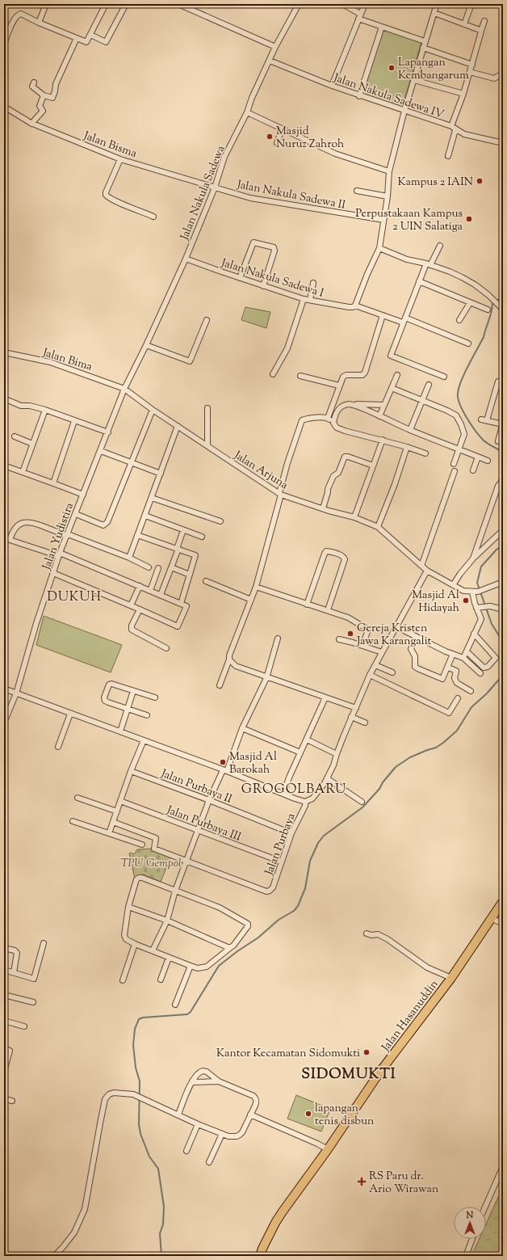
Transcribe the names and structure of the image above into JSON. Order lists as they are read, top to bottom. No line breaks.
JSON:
{"streets":{"main road":["Jalan Hasanuddin"],"street":["Jalan Nakula Sadewa IV","Jalan Bisma","Jalan Nakula Sadewa","Jalan Nakula Sadewa II","Jalan Nakula Sadewa I","Jalan Bima","Jalan Arjuna","Jalan Yudistira","Jalan Purbaya II","Jalan Purbaya III","Jalan Purbaya"]},"crossings":[["Jalan Nakula Sadewa IV","Jalan Nakula Sadewa"],["Jalan Bisma","Jalan Nakula Sadewa"],["Jalan Bisma","Jalan Nakula Sadewa II"],["Jalan Nakula Sadewa","Jalan Nakula Sadewa II"],["Jalan Nakula Sadewa","Jalan Nakula Sadewa I"],["Jalan Nakula Sadewa","Jalan Bima"],["Jalan Nakula Sadewa","Jalan Arjuna"],["Jalan Nakula Sadewa","Jalan Yudistira"],["Jalan Bima","Jalan Arjuna"],["Jalan Bima","Jalan Yudistira"],["Jalan Arjuna","Jalan Yudistira"],["Jalan Purbaya II","Jalan Purbaya"],["Jalan Purbaya III","Jalan Purbaya"]],"districts":["DUKUH","GROGOLBARU","SIDOMUKTI"],"parks":["TPU Gempol"],"places":{"other":["Lapangan Kembangarum","Masjid Nuruz Zahroh","Kampus 2 IAIN","Perpustakaan Kampus 2 UIN Salatiga","Masjid Al Hidayah","Gereja Kristen Jawa Karangalit","Masjid Al Barokah","Kantor Kecamatan Sidomukti","lapangan tenis disbun"],"health":["RS Paru dr. Ario Wirawan"]},"north":"top"}
